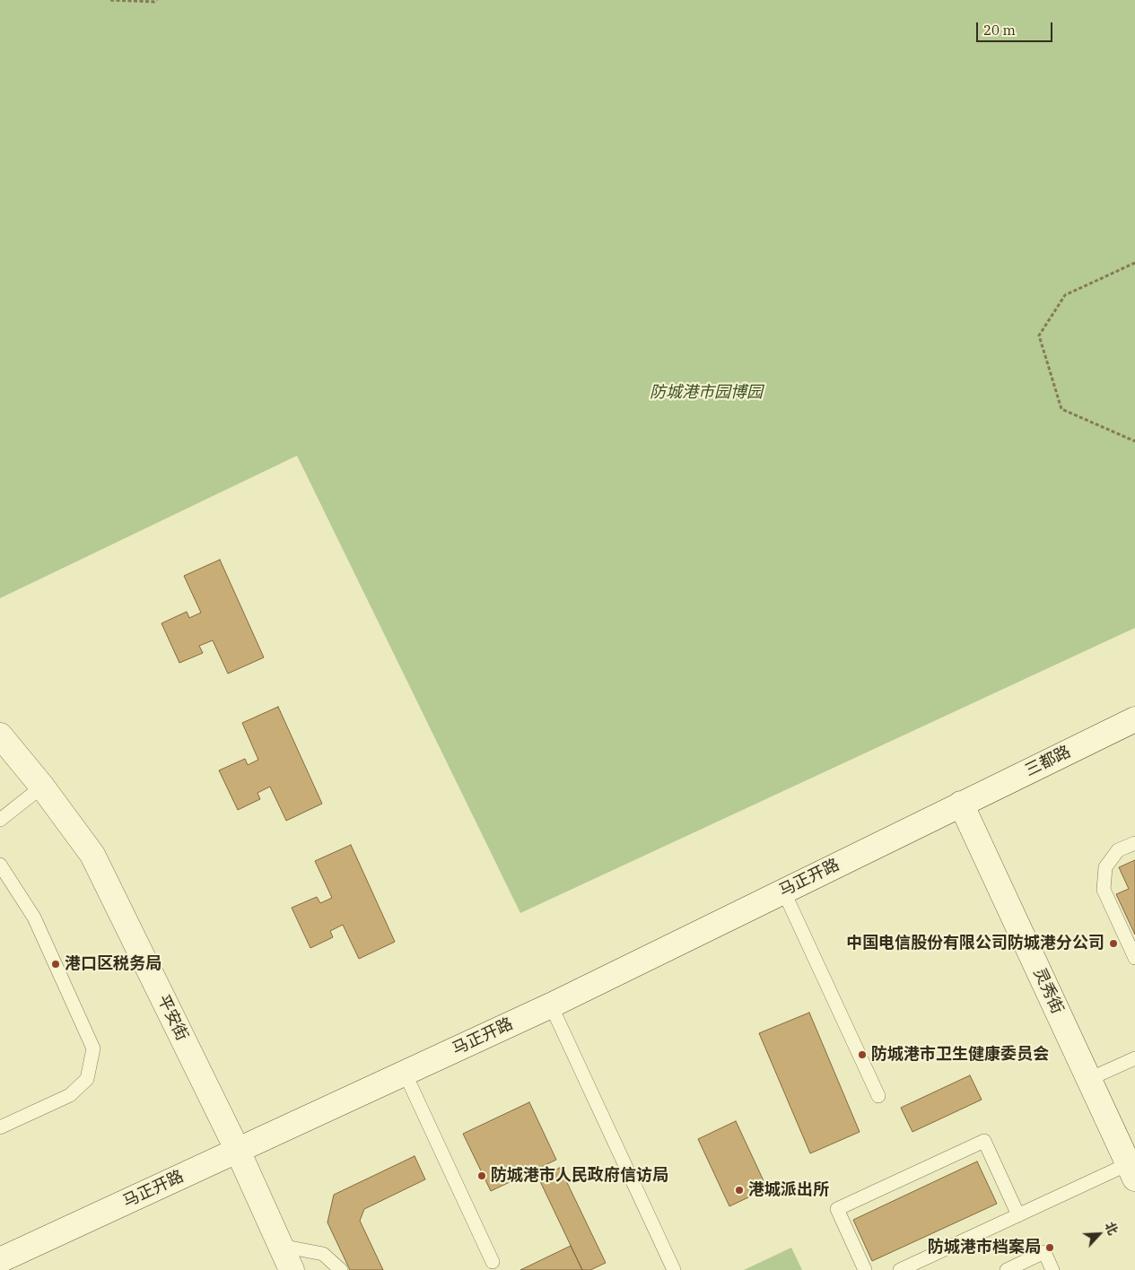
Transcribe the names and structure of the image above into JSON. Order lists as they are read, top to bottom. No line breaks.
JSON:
{"streets":{"main road":["三都路","马正开路","灵秀街","平安街"]},"crossings":[["三都路","马正开路"],["三都路","灵秀街"],["马正开路","灵秀街"],["马正开路","平安街"]],"parks":["防城港市园博园"],"places":["中国电信股份有限公司防城港分公司","港口区税务局","防城港市卫生健康委员会","防城港市人民政府信访局","港城派出所","防城港市档案局"],"scale_bar":"20 m","north":"top right"}
